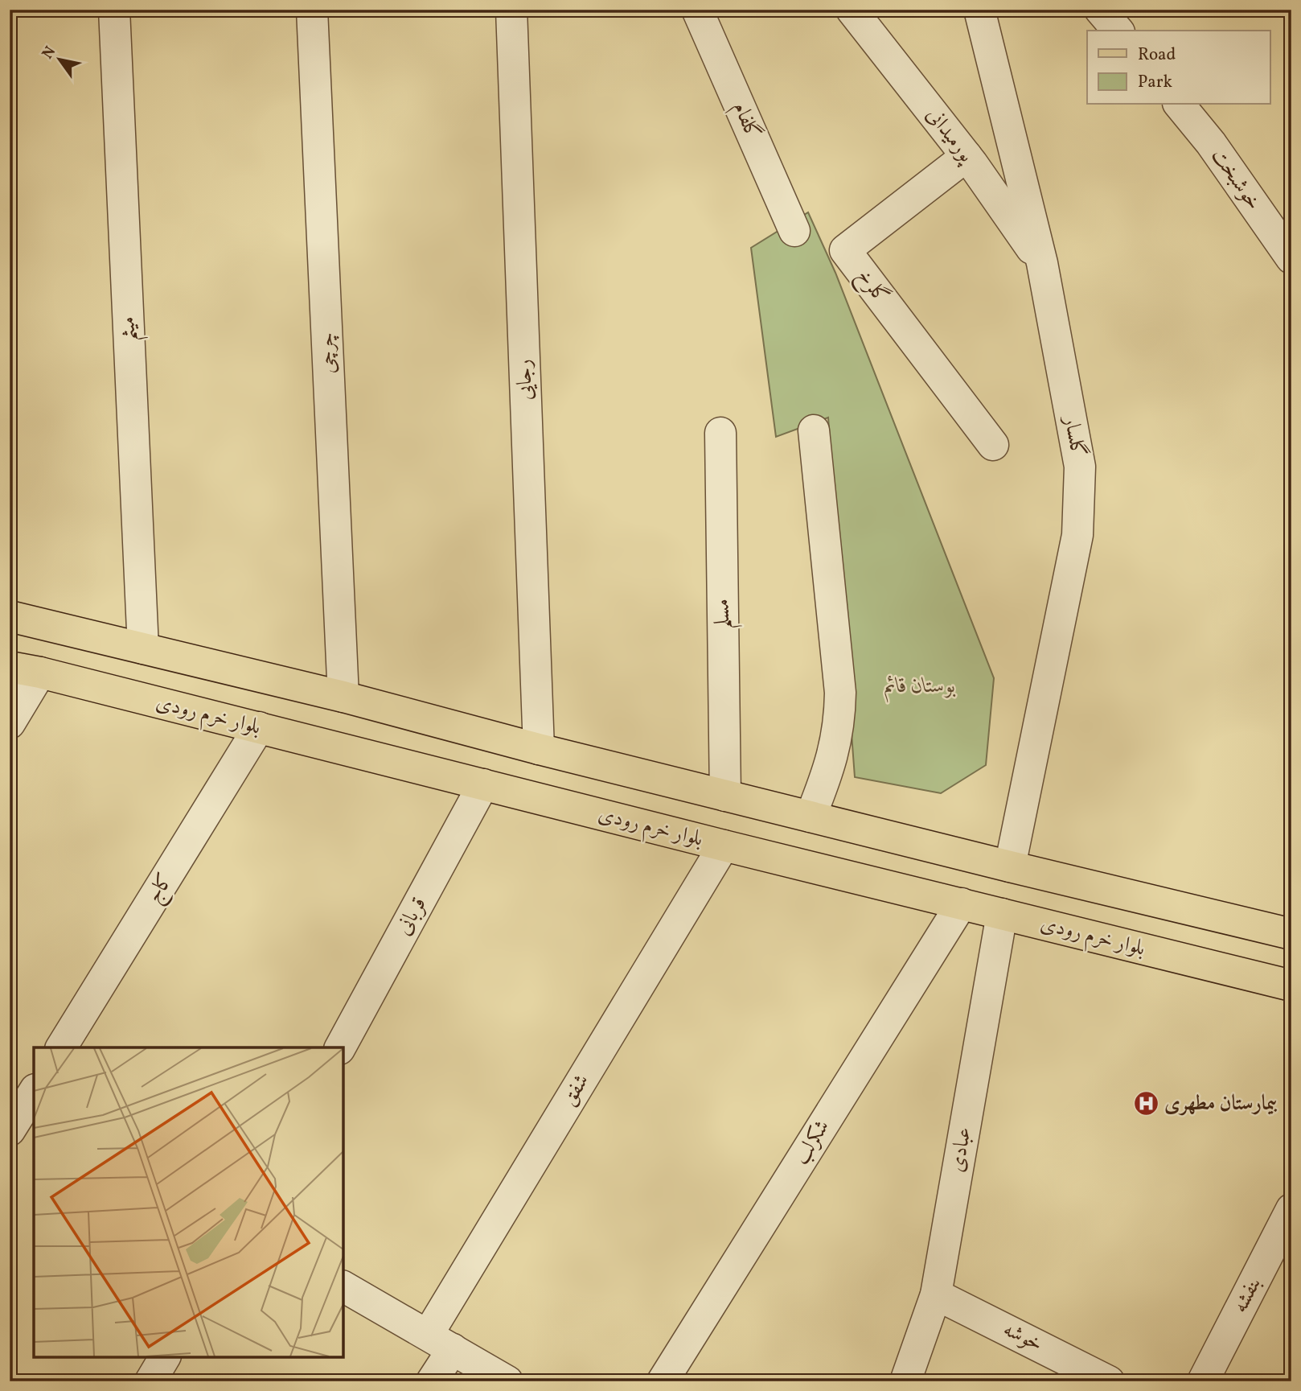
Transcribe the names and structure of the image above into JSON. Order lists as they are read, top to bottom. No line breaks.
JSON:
{"streets":{"main road":["بلوار خرم رودی"],"street":["گلفام","پورمیدانی","خوشبخت","گلرخ","میثم","چرچی","رجایی","گلسار","مسلم","کاج","قربانی","شفق","شکرلب","عبادی","بنفشه","خوشه"]},"crossings":[["پورمیدانی","گلرخ"],["پورمیدانی","گلسار"],["بلوار خرم رودی","کاج"],["بلوار خرم رودی","قربانی"],["بلوار خرم رودی","شفق"],["بلوار خرم رودی","شکرلب"],["بلوار خرم رودی","عبادی"],["عبادی","خوشه"]],"parks":["بوستان قائم"],"places":{"hospital":["بیمارستان مطهری"]},"legend":["Road","Park"],"north":"top left"}
